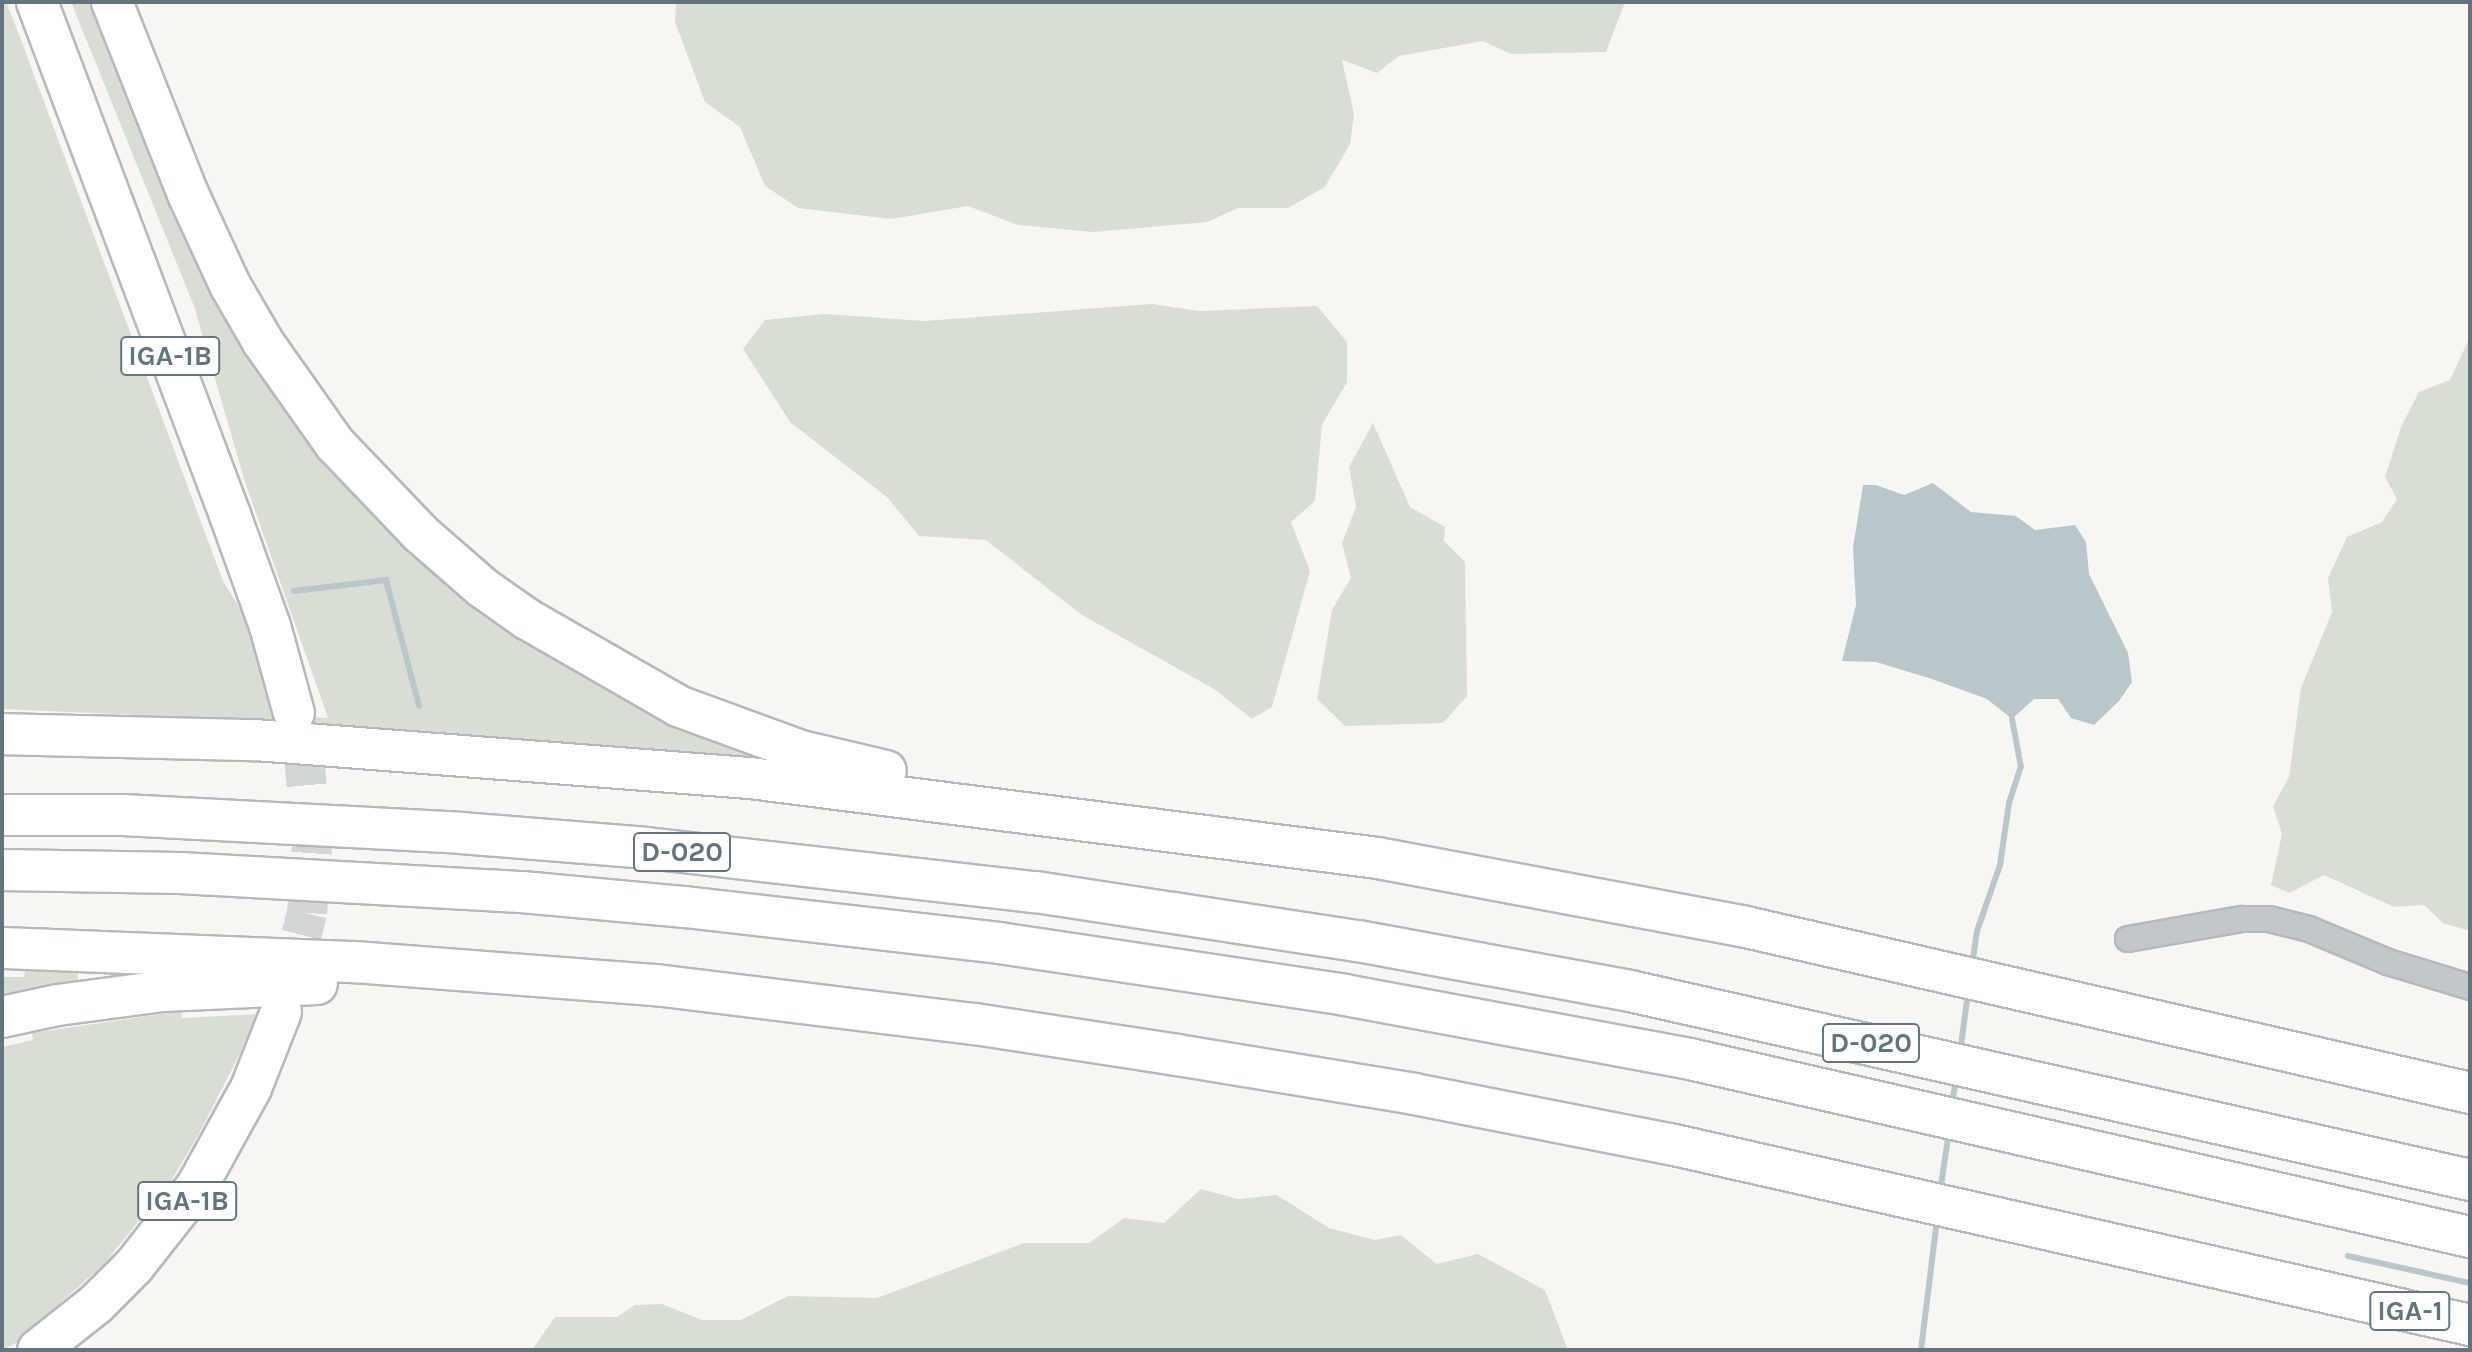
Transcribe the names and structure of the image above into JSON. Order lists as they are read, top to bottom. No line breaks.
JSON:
{"streets":{"highway":["IGA-1B","D-020","IGA-1"]}}
